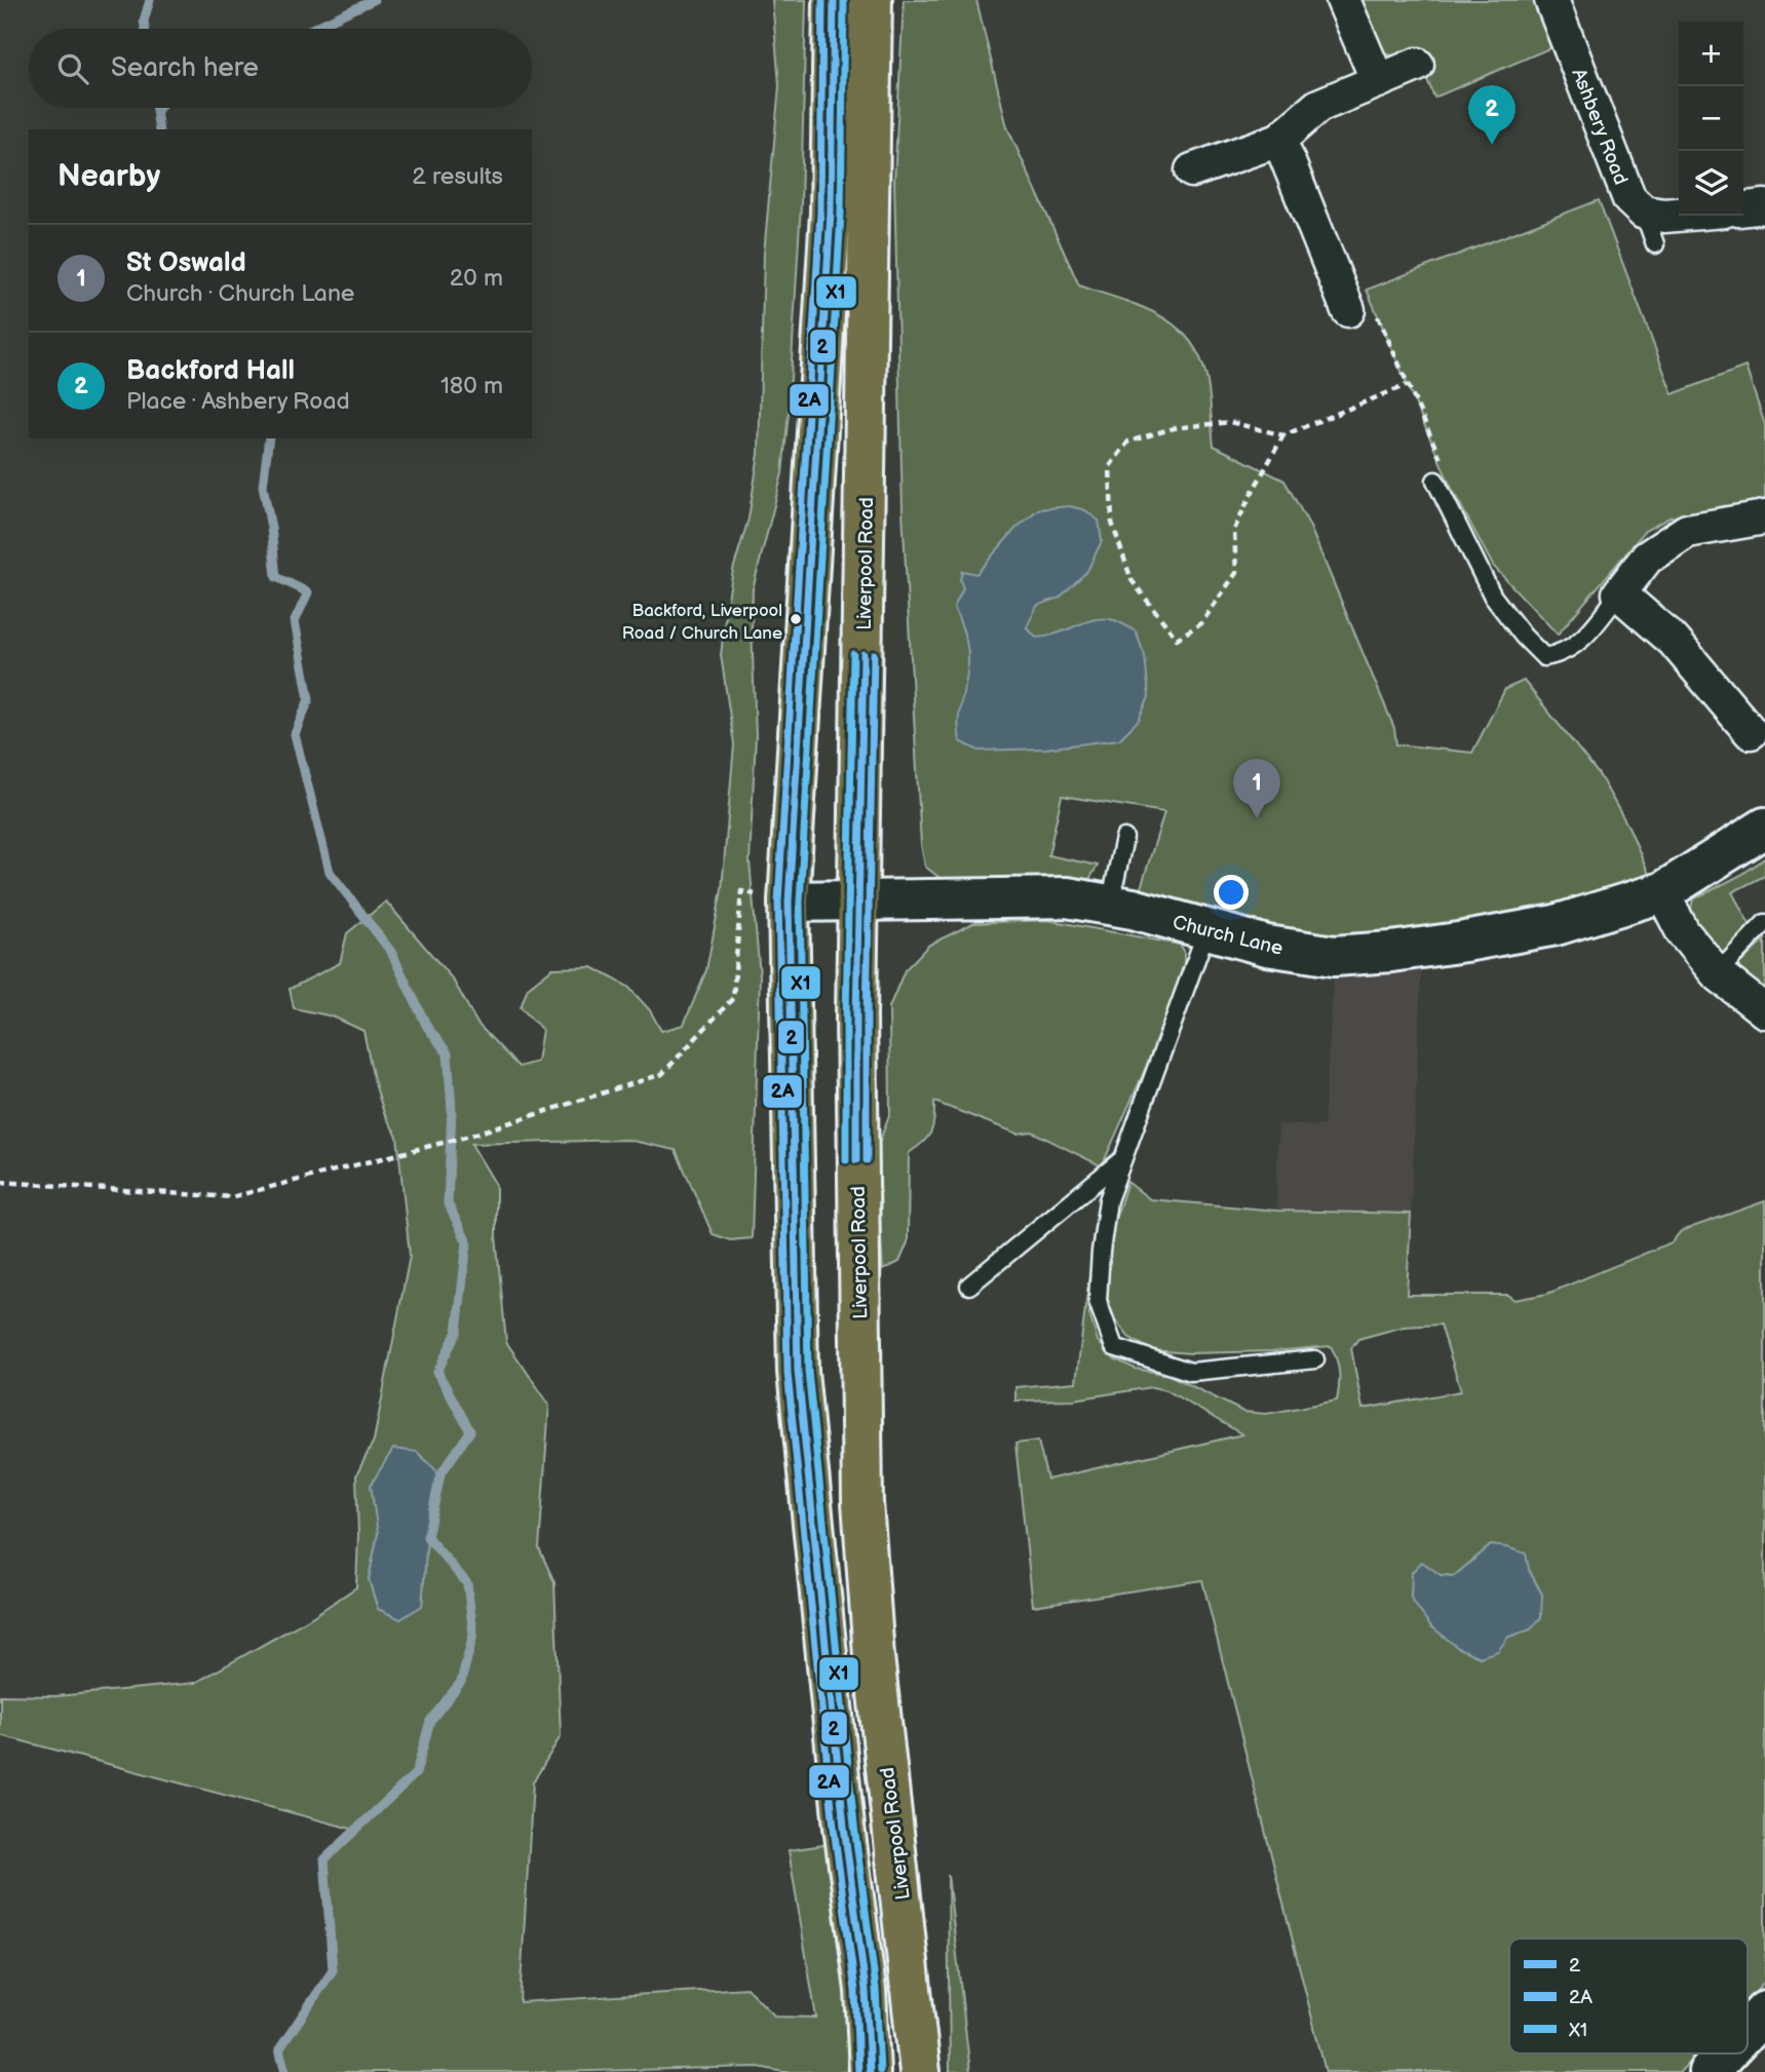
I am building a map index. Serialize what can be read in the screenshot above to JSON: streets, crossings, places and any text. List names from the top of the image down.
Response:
{
  "streets": {
    "highway": ["Liverpool Road"],
    "street": ["Ashbery Road", "Church Lane"]
  },
  "crossings": [
    ["Liverpool Road", "Church Lane"]
  ],
  "places": ["Backford, Liverpool Road / Church Lane"],
  "lines": ["transit line 2", "transit line 2A", "transit line X1"],
  "legend": ["2", "2A", "X1"],
  "page": {
    "map_buttons": ["+", "−"],
    "search": "Search here",
    "pins": ["2", "1"],
    "heading": ["Nearby", "2 results"],
    "list": [
      {
        "mark": "1",
        "name": "St Oswald",
        "note": "Church · Church Lane",
        "value": "20 m"
      },
      {
        "mark": "2",
        "name": "Backford Hall",
        "note": "Place · Ashbery Road",
        "value": "180 m"
      }
    ]
  }
}
